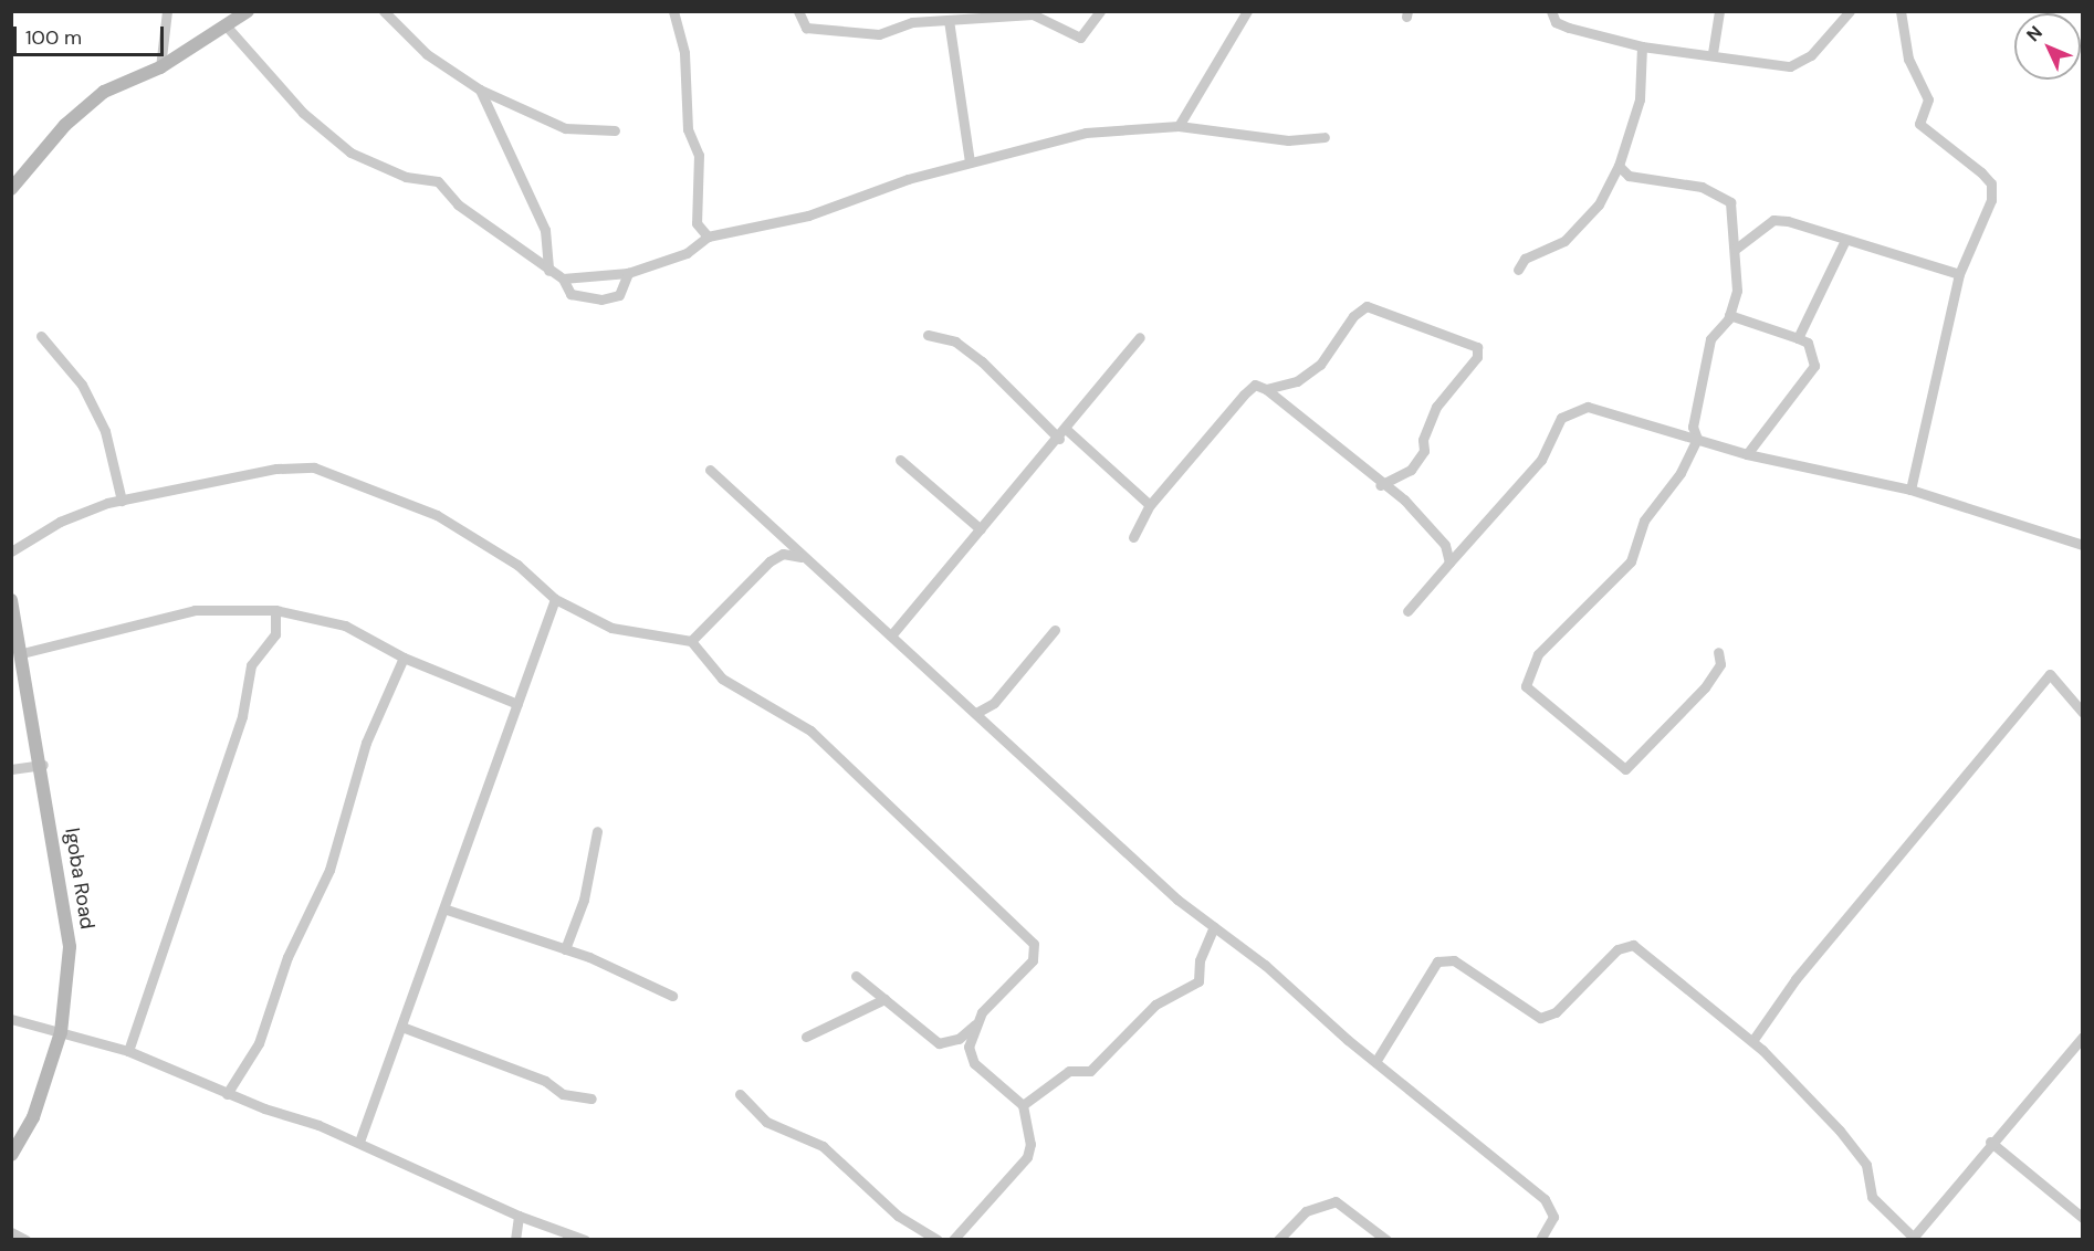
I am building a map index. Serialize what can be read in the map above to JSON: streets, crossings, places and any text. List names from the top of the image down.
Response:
{
  "streets": {
    "street": ["Igoba Road"]
  },
  "scale_bar": "100 m",
  "north": "top left"
}
